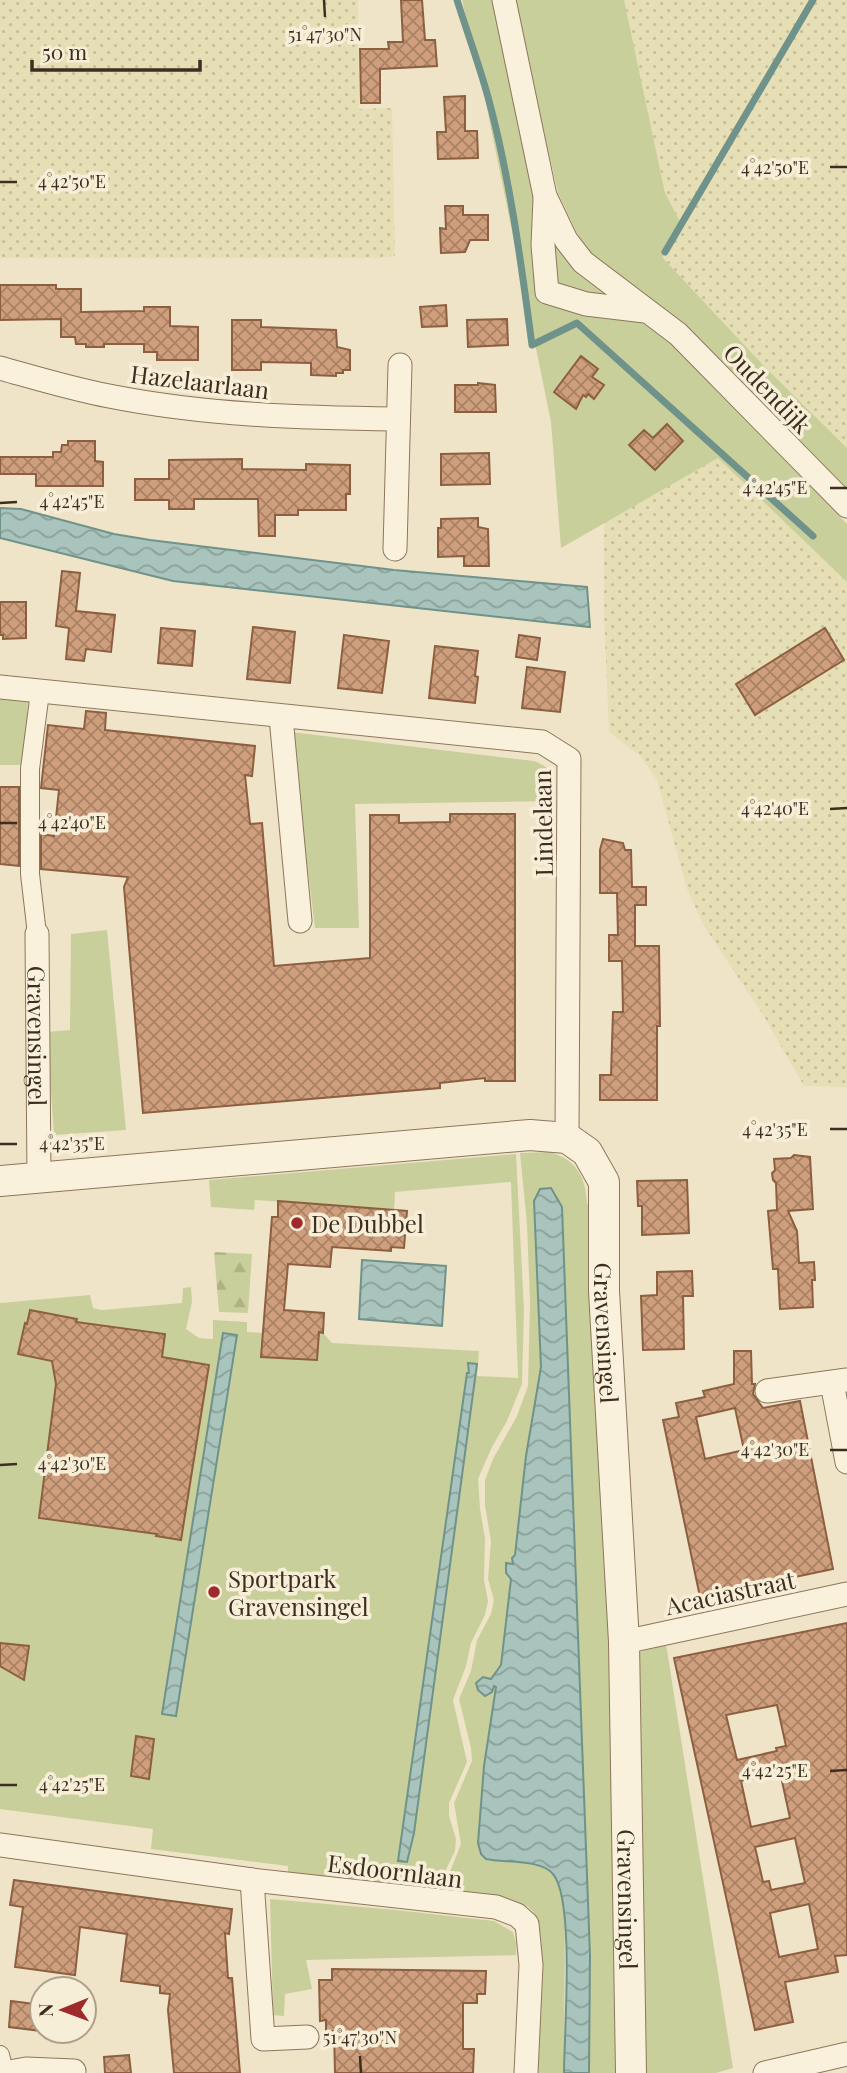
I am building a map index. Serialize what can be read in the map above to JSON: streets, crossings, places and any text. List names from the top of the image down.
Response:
{
  "streets": {
    "street": [
      "Hazelaarlaan",
      "Oudendijk",
      "Lindelaan",
      "Gravensingel",
      "Acaciastraat",
      "Esdoornlaan"
    ]
  },
  "crossings": [
    ["Lindelaan", "Gravensingel"],
    ["Gravensingel", "Acaciastraat"]
  ],
  "places": ["De Dubbel", "Sportpark Gravensingel"],
  "scale_bar": "50 m",
  "north": "left",
  "coordinates": [
    "51°47'30\"N",
    "4°42'50\"E",
    "4°42'45\"E",
    "4°42'40\"E",
    "4°42'35\"E",
    "4°42'30\"E",
    "4°42'25\"E"
  ]
}
